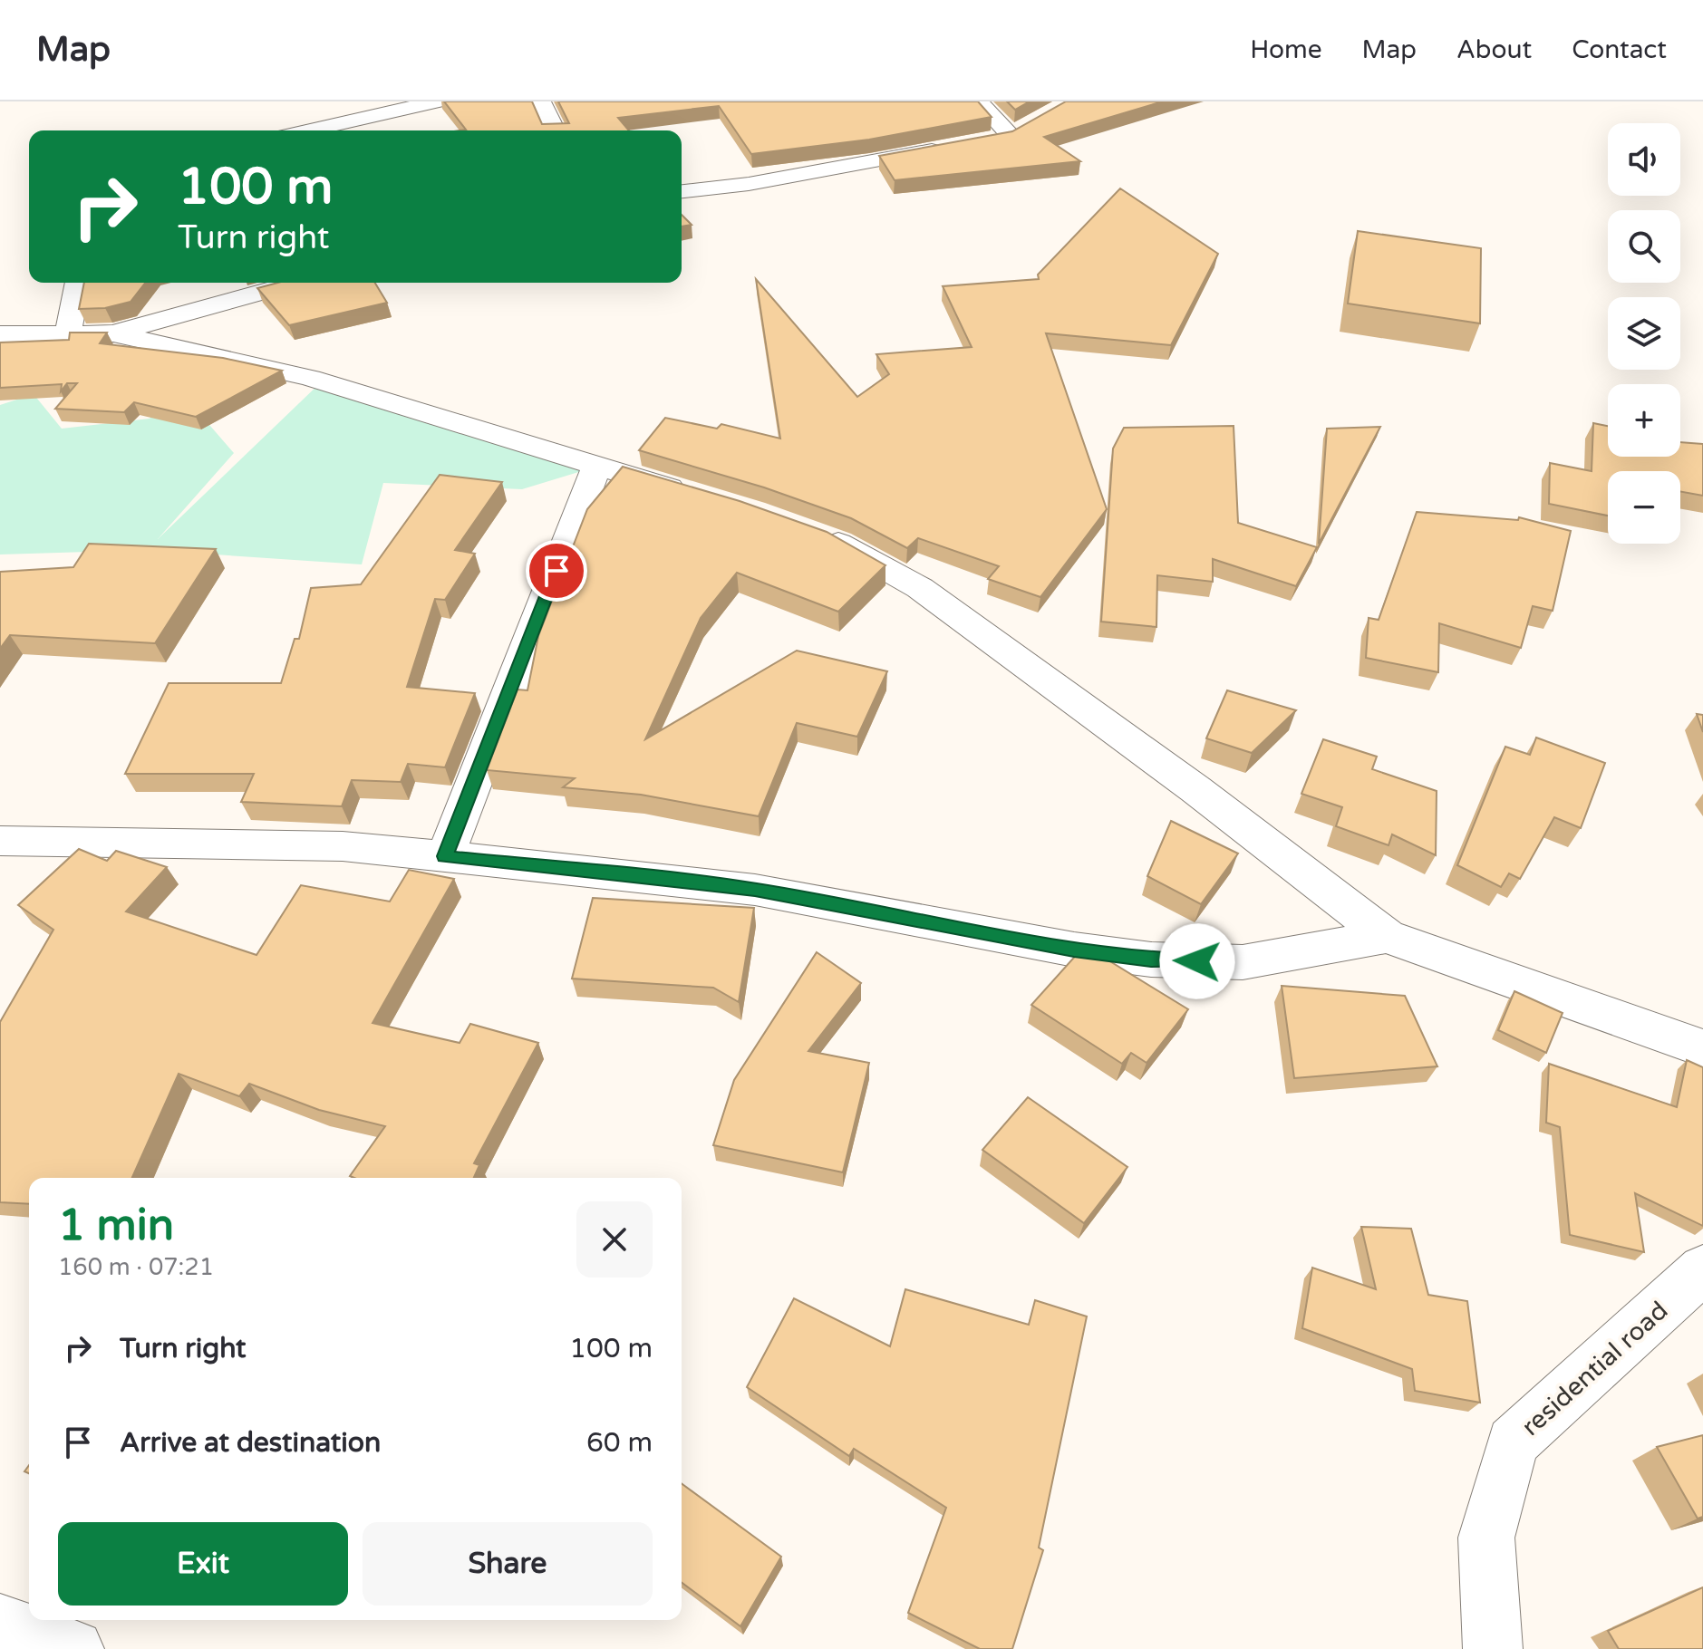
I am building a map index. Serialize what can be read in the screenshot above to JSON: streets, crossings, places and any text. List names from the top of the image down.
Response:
{
  "streets": {
    "street": ["residential road"]
  },
  "page": {
    "header": "Map",
    "nav": [
      "Home",
      "Map",
      "About",
      "Contact"
    ],
    "map_buttons": ["+", "−"],
    "turn": ["100 m", "Turn right"],
    "heading": ["1 min", "160 m · 07:21"],
    "list": [
      {
        "name": "Turn right",
        "value": "100 m"
      },
      {
        "name": "Arrive at destination",
        "value": "60 m"
      }
    ],
    "buttons": ["Exit", "Share"]
  }
}
